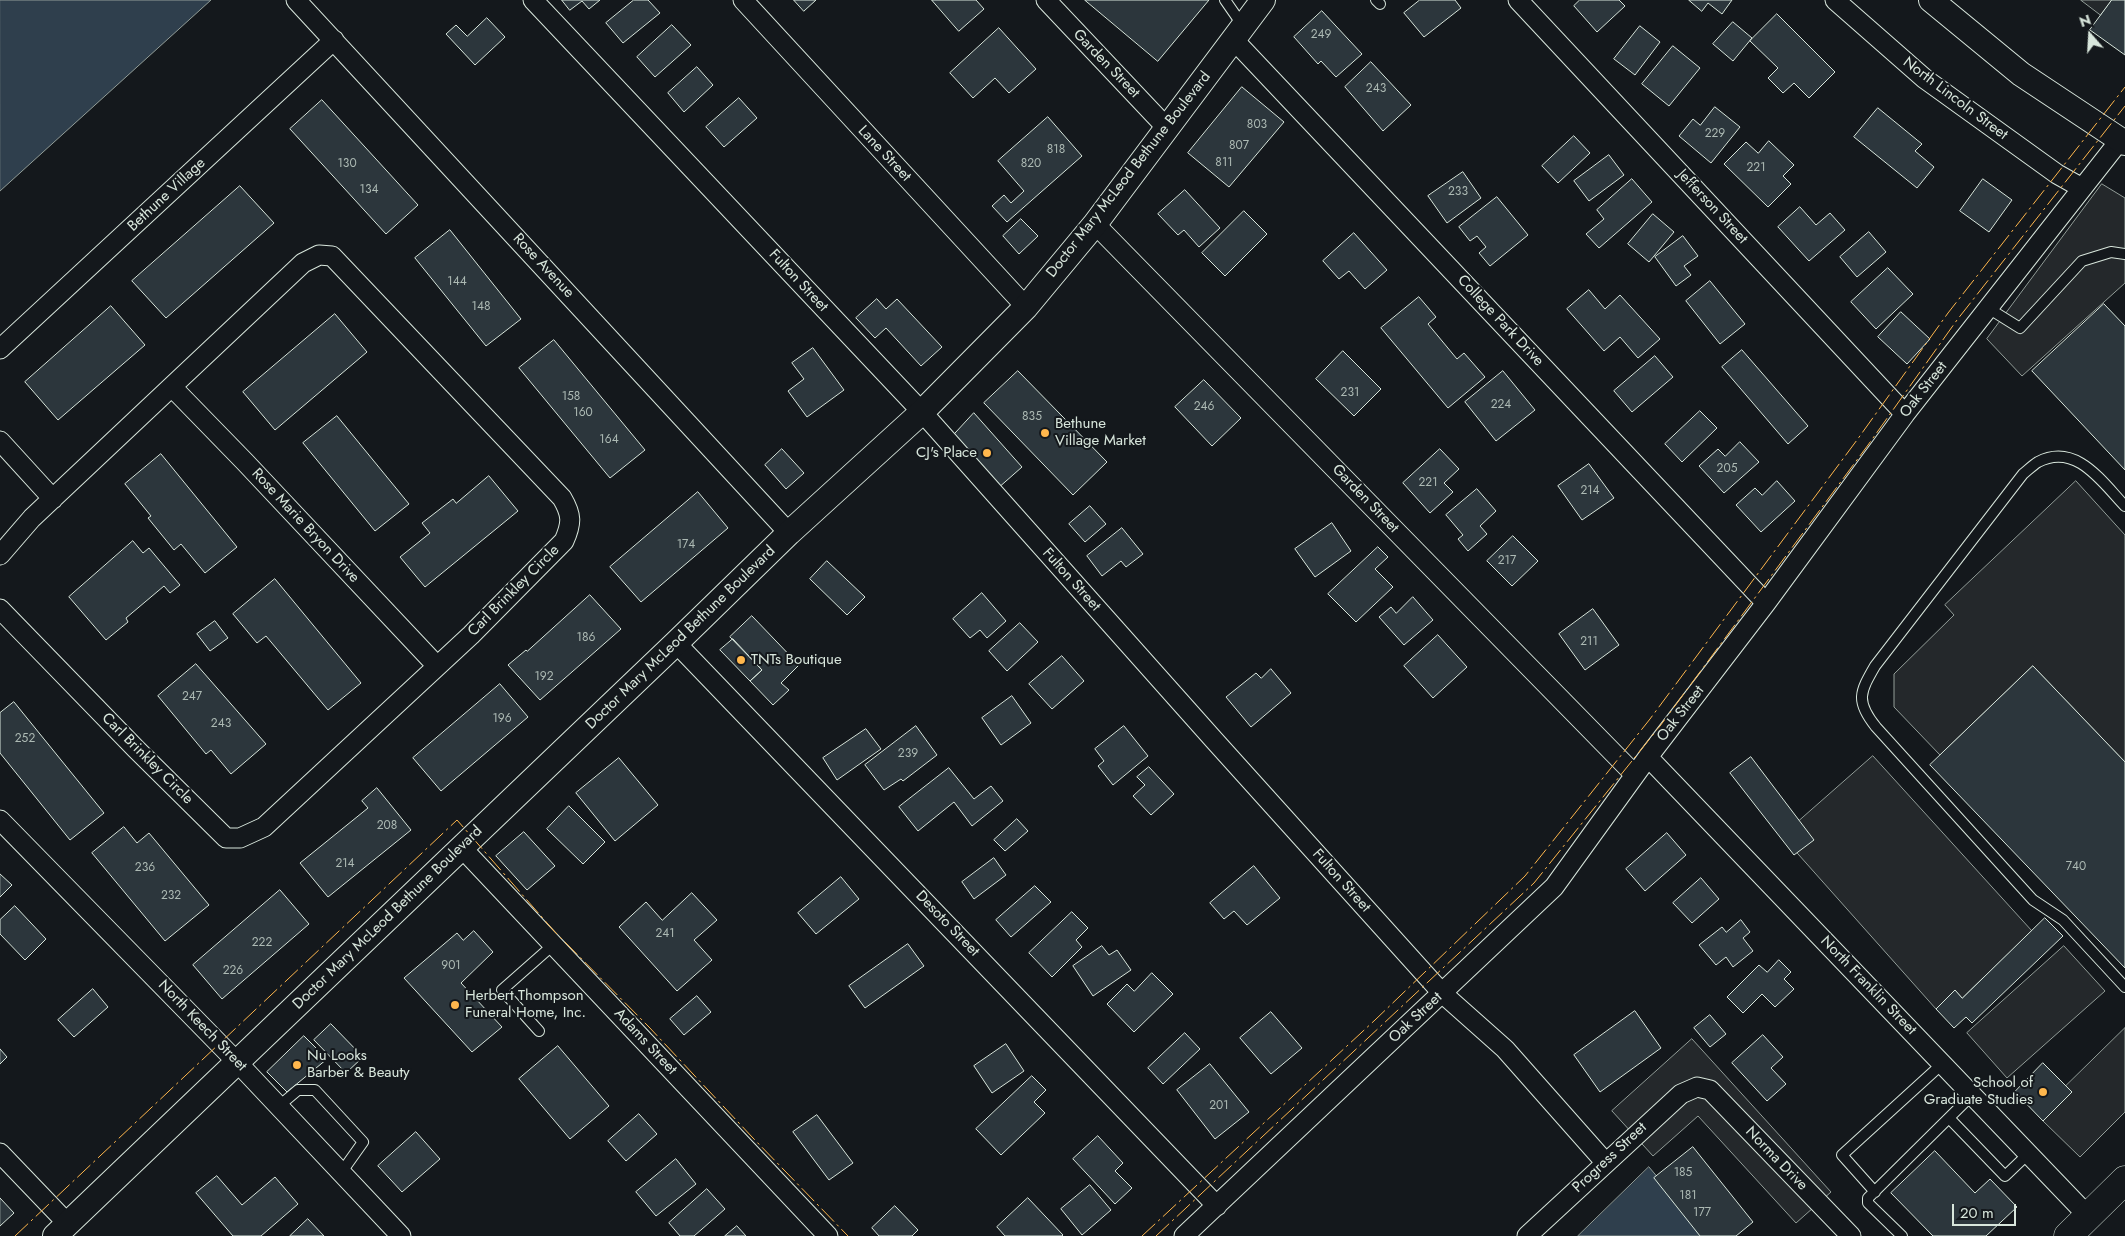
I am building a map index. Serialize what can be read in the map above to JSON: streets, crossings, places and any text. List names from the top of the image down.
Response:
{
  "streets": {
    "street": [
      "Garden Street",
      "North Lincoln Street",
      "Lane Street",
      "Doctor Mary McLeod Bethune Boulevard",
      "Bethune Village",
      "Jefferson Street",
      "Rose Avenue",
      "Fulton Street",
      "College Park Drive",
      "Oak Street",
      "Rose Marie Bryon Drive",
      "Carl Brinkley Circle",
      "Desoto Street",
      "North Franklin Street",
      "North Keech Street",
      "Adams Street",
      "Progress Street",
      "Norma Drive"
    ]
  },
  "crossings": [
    ["Garden Street", "Doctor Mary McLeod Bethune Boulevard"],
    ["Garden Street", "Oak Street"],
    ["North Lincoln Street", "Oak Street"],
    ["Lane Street", "Doctor Mary McLeod Bethune Boulevard"],
    ["Doctor Mary McLeod Bethune Boulevard", "Rose Avenue"],
    ["Doctor Mary McLeod Bethune Boulevard", "Fulton Street"],
    ["Doctor Mary McLeod Bethune Boulevard", "College Park Drive"],
    ["Doctor Mary McLeod Bethune Boulevard", "Desoto Street"],
    ["Doctor Mary McLeod Bethune Boulevard", "North Keech Street"],
    ["Doctor Mary McLeod Bethune Boulevard", "Adams Street"],
    ["Bethune Village", "Rose Avenue"],
    ["Jefferson Street", "Oak Street"],
    ["Fulton Street", "Oak Street"],
    ["Fulton Street", "Progress Street"],
    ["College Park Drive", "Oak Street"],
    ["Oak Street", "Desoto Street"],
    ["Oak Street", "North Franklin Street"],
    ["Rose Marie Bryon Drive", "Carl Brinkley Circle"],
    ["Progress Street", "Norma Drive"]
  ],
  "places": [
    "Bethune Village Market",
    "CJ's Place",
    "TNTs Boutique",
    "Herbert Thompson Funeral Home, Inc.",
    "Nu Looks Barber & Beauty",
    "School of Graduate Studies"
  ],
  "house_numbers": [
    "249",
    "243",
    "803",
    "229",
    "807",
    "818",
    "811",
    "130",
    "820",
    "221",
    "134",
    "233",
    "144",
    "148",
    "231",
    "158",
    "224",
    "246",
    "160",
    "835",
    "164",
    "205",
    "221",
    "214",
    "174",
    "217",
    "186",
    "211",
    "192",
    "247",
    "196",
    "243",
    "252",
    "239",
    "208",
    "214",
    "740",
    "236",
    "232",
    "241",
    "222",
    "901",
    "226",
    "201",
    "185",
    "181",
    "177"
  ],
  "scale_bar": "20 m",
  "north": "top"
}
